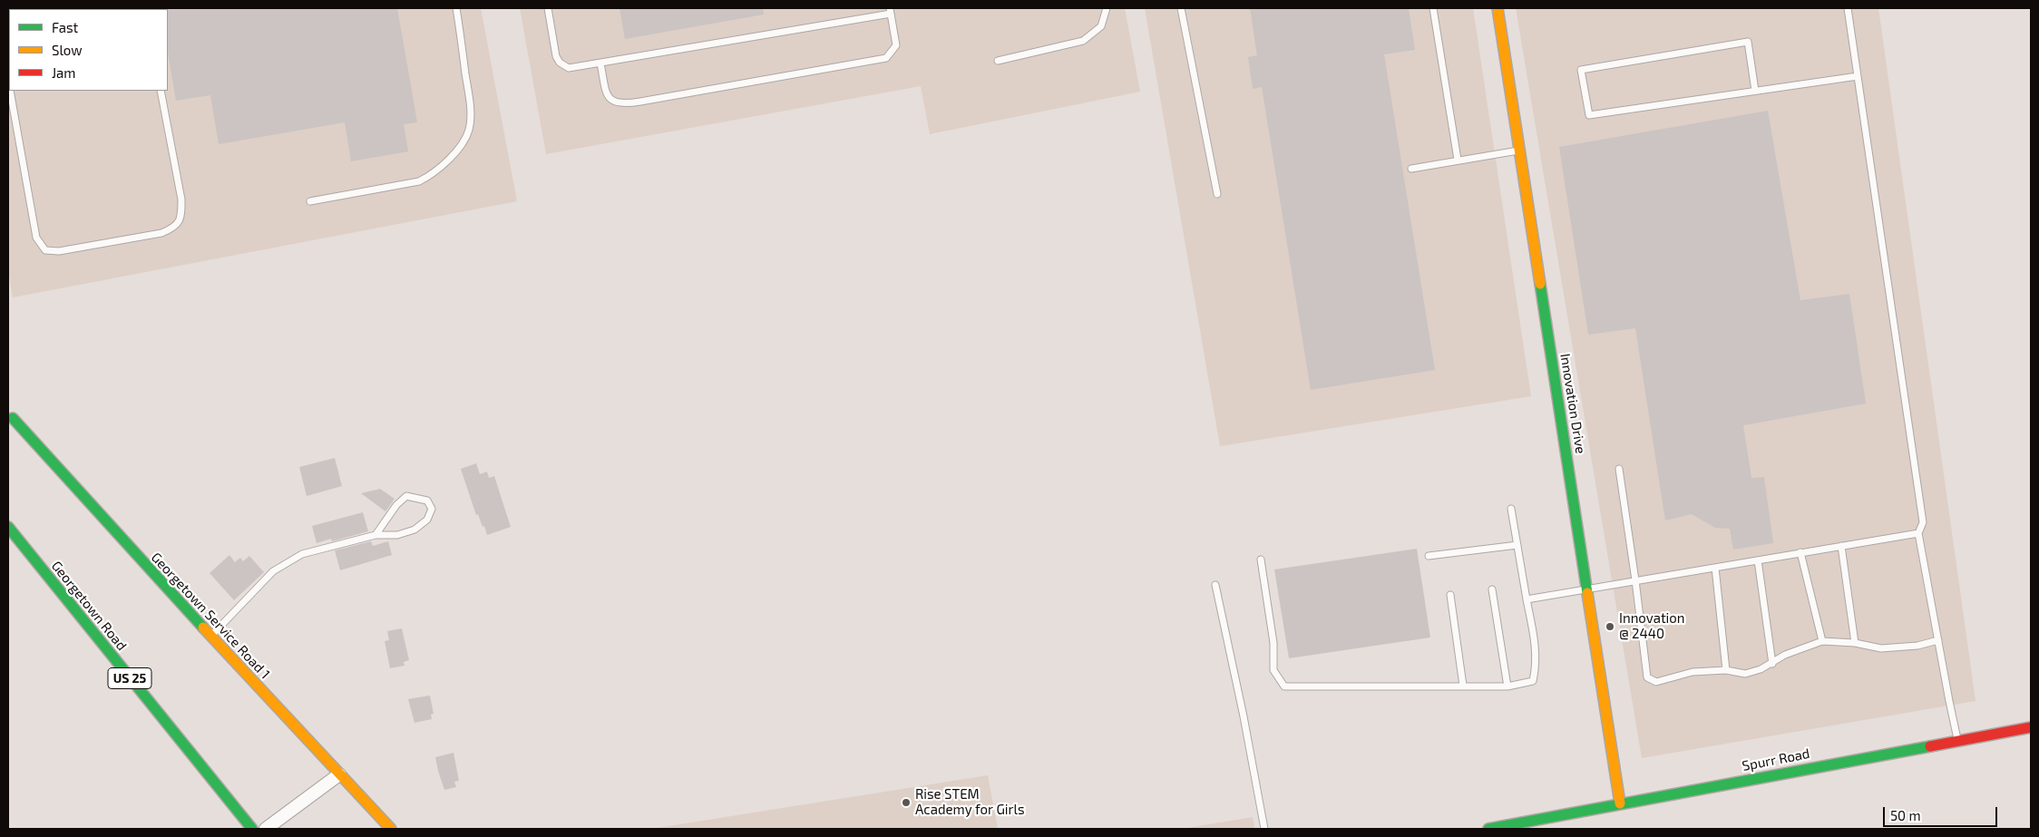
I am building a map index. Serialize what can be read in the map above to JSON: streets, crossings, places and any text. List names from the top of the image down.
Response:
{
  "streets": {
    "street": [
      "Innovation Drive",
      "Georgetown Road",
      "Georgetown Service Road 1",
      "US 25",
      "Spurr Road"
    ]
  },
  "crossings": [
    ["Innovation Drive", "Spurr Road"]
  ],
  "places": ["Innovation @ 2440", "Rise STEM Academy for Girls"],
  "legend": ["Fast", "Slow", "Jam"],
  "scale_bar": "50 m"
}
